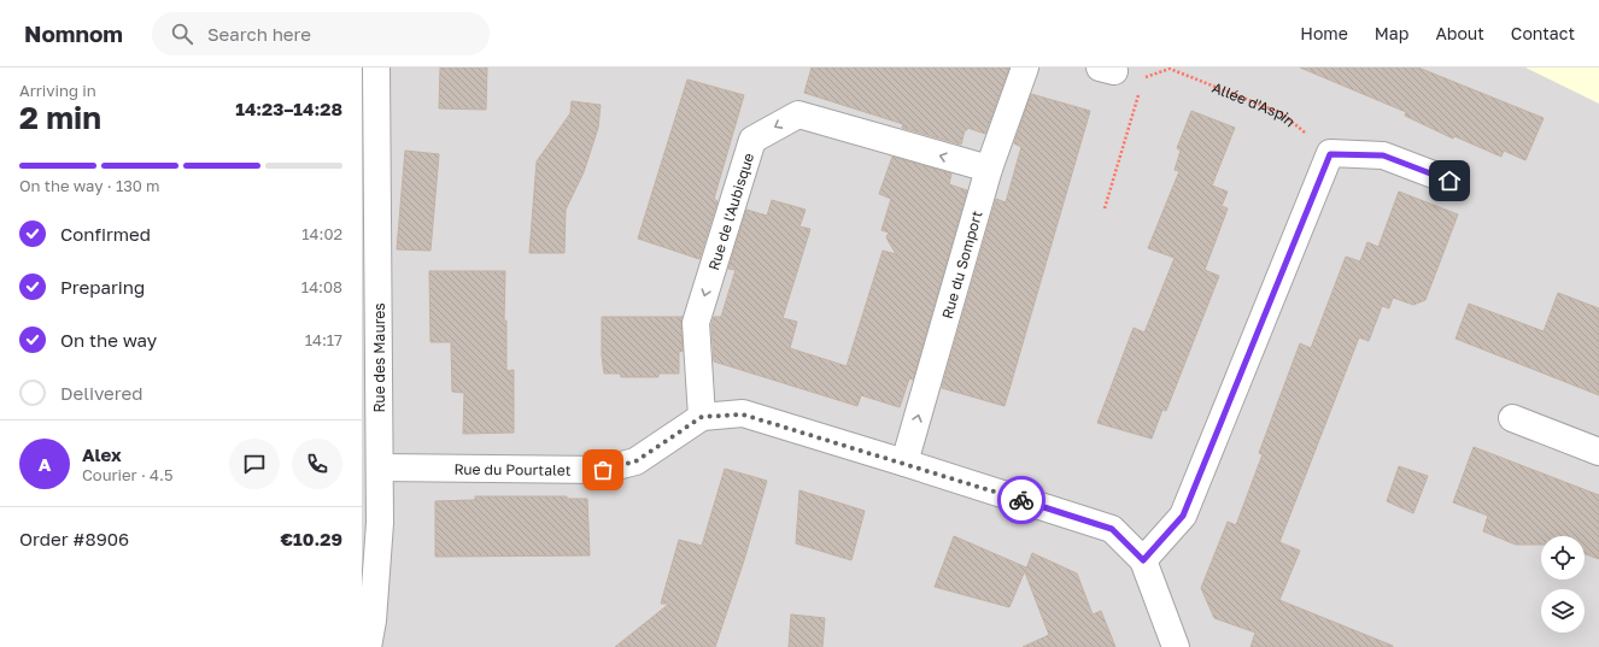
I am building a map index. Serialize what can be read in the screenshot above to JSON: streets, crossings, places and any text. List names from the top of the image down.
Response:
{
  "streets": {
    "street": [
      "Rue de l'Aubisque",
      "Rue du Somport",
      "Rue des Maures",
      "Rue du Pourtalet"
    ],
    "path": ["Allée d'Aspin"]
  },
  "crossings": [
    ["Rue de l'Aubisque", "Rue du Somport"],
    ["Rue de l'Aubisque", "Rue du Pourtalet"],
    ["Rue des Maures", "Rue du Pourtalet"]
  ],
  "one_way": ["Rue du Somport"],
  "page": {
    "header": "Nomnom",
    "search": "Search here",
    "nav": [
      "Home",
      "Map",
      "About",
      "Contact"
    ],
    "heading": ["2 min", "Arriving in", "14:23–14:28"],
    "panel": [
      "Alex",
      "Courier · 4.5",
      "Order #8906",
      "€10.29"
    ],
    "bar": "On the way · 130 m",
    "list": [
      ["Confirmed", "14:02"],
      ["Preparing", "14:08"],
      ["On the way", "14:17"],
      "Delivered"
    ],
    "round": "A"
  }
}
